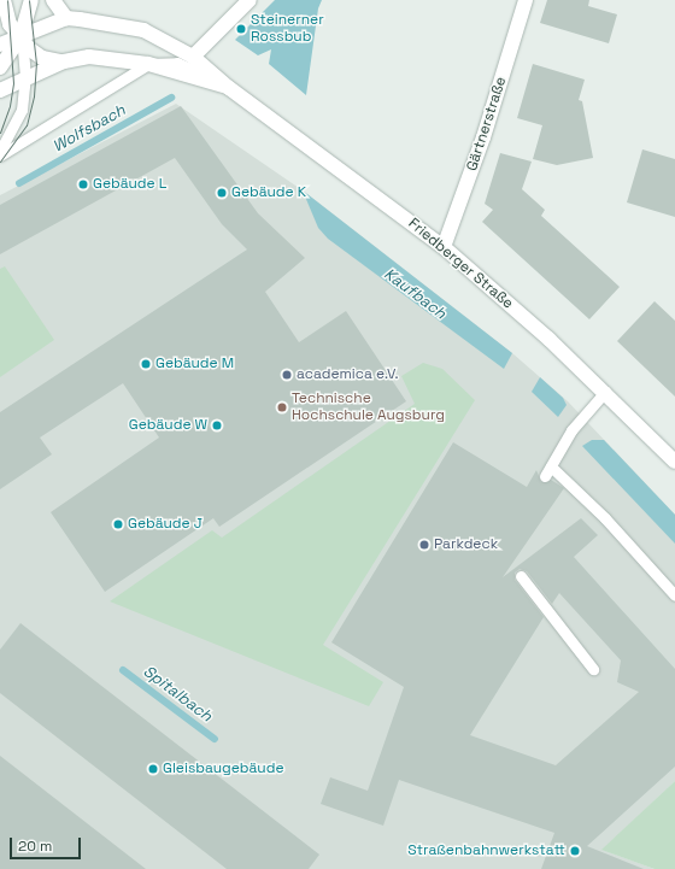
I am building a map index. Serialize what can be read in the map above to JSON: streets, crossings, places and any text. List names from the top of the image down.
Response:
{
  "streets": {
    "main road": ["Gärtnerstraße", "Friedberger Straße"]
  },
  "crossings": [
    ["Gärtnerstraße", "Friedberger Straße"]
  ],
  "water": ["Wolfsbach", "Kaufbach", "Spitalbach"],
  "places": [
    "Steinerner Rossbub",
    "Gebäude L",
    "Gebäude K",
    "Gebäude M",
    "academica e.V.",
    "Technische Hochschule Augsburg",
    "Gebäude W",
    "Gebäude J",
    "Parkdeck",
    "Gleisbaugebäude",
    "Straßenbahnwerkstatt"
  ],
  "scale_bar": "20 m"
}
